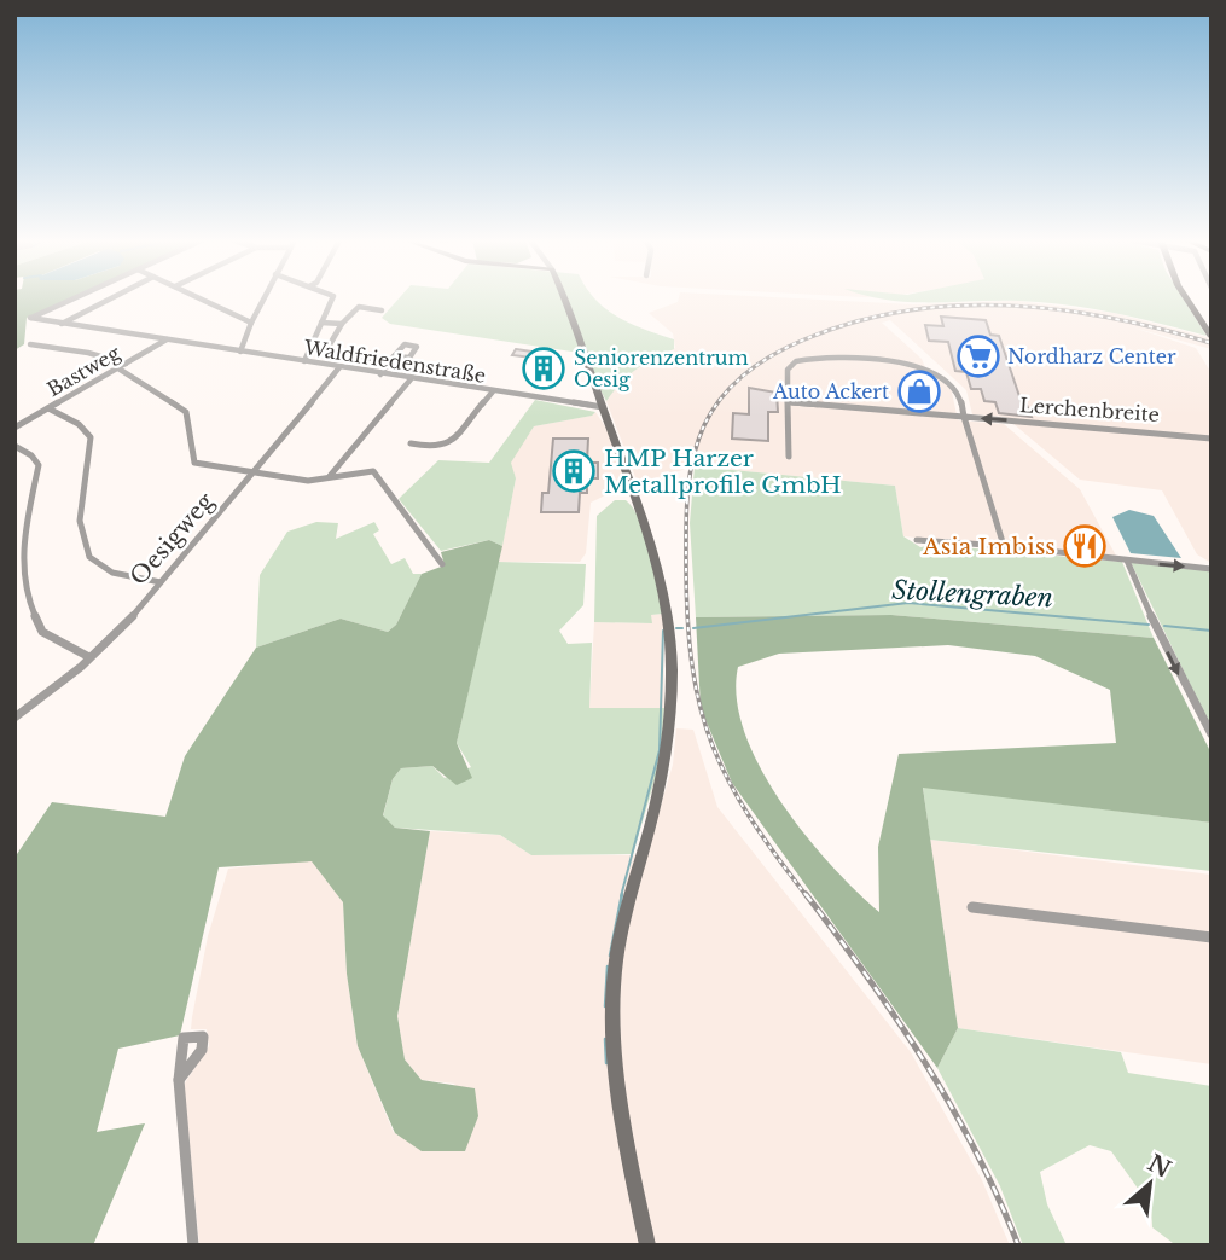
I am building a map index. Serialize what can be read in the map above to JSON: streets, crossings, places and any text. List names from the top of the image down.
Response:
{
  "streets": {
    "street": [
      "Waldfriedenstraße",
      "Bastweg",
      "Lerchenbreite",
      "Oesigweg"
    ]
  },
  "crossings": [
    ["Waldfriedenstraße", "Bastweg"],
    ["Waldfriedenstraße", "Oesigweg"]
  ],
  "one_way": ["Lerchenbreite"],
  "water": ["Stollengraben"],
  "places": {
    "supermarket": ["Nordharz Center"],
    "building": ["Seniorenzentrum Oesig", "HMP Harzer Metallprofile GmbH"],
    "shop": ["Auto Ackert"],
    "restaurant": ["Asia Imbiss"]
  },
  "north": "top right"
}
